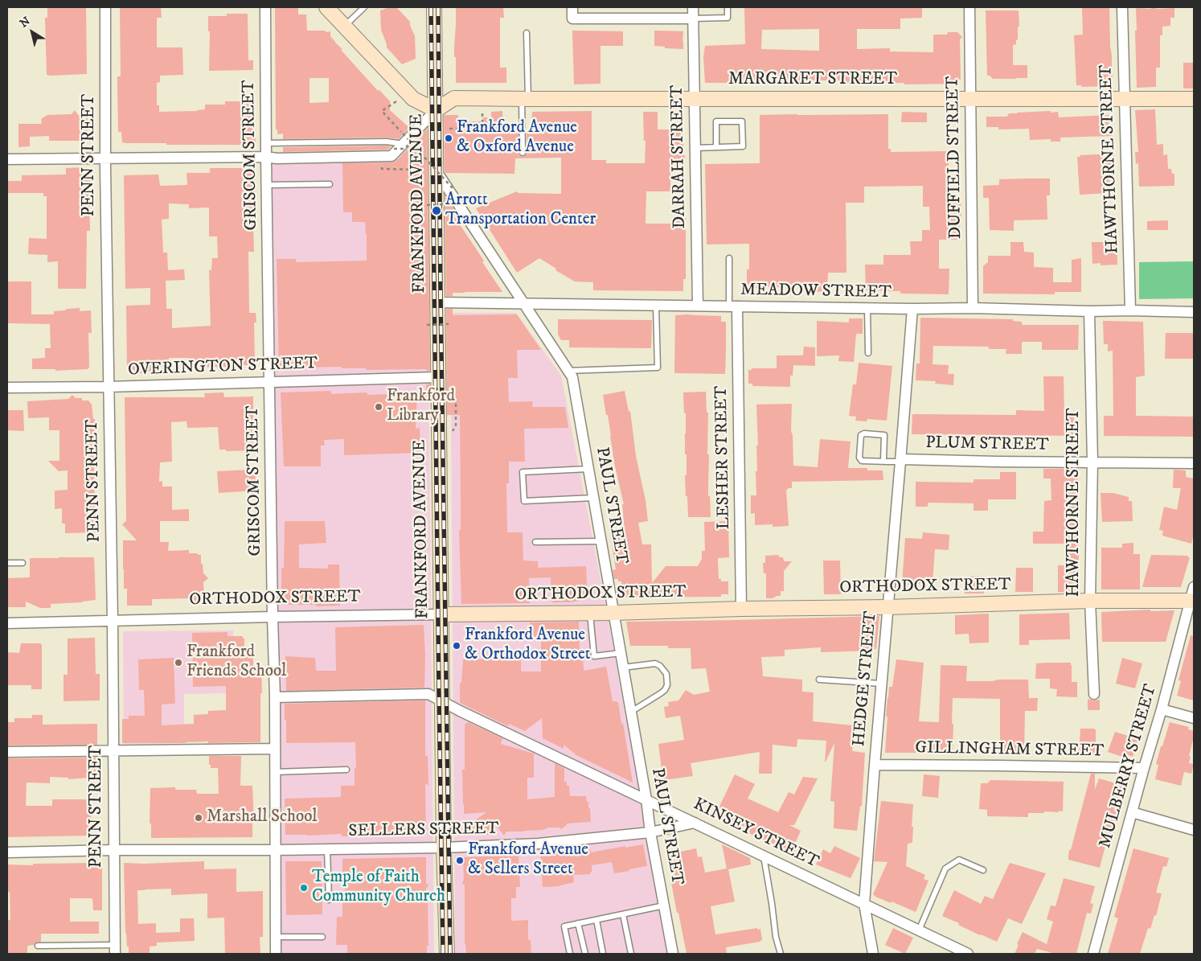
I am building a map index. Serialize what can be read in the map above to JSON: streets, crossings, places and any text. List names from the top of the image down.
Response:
{
  "streets": {
    "street": [
      "MARGARET STREET",
      "PENN STREET",
      "GRISCOM STREET",
      "DARRAH STREET",
      "DUFFIELD STREET",
      "HAWTHORNE STREET",
      "FRANKFORD AVENUE",
      "MEADOW STREET",
      "OVERINGTON STREET",
      "PLUM STREET",
      "LESHER STREET",
      "PAUL STREET",
      "ORTHODOX STREET",
      "HEDGE STREET",
      "GILLINGHAM STREET",
      "MULBERRY STREET",
      "SELLERS STREET",
      "KINSEY STREET"
    ]
  },
  "crossings": [
    ["MARGARET STREET", "DARRAH STREET"],
    ["MARGARET STREET", "DUFFIELD STREET"],
    ["MARGARET STREET", "HAWTHORNE STREET"],
    ["MARGARET STREET", "FRANKFORD AVENUE"],
    ["PENN STREET", "OVERINGTON STREET"],
    ["PENN STREET", "ORTHODOX STREET"],
    ["PENN STREET", "SELLERS STREET"],
    ["GRISCOM STREET", "OVERINGTON STREET"],
    ["GRISCOM STREET", "ORTHODOX STREET"],
    ["GRISCOM STREET", "SELLERS STREET"],
    ["DARRAH STREET", "MEADOW STREET"],
    ["DUFFIELD STREET", "MEADOW STREET"],
    ["HAWTHORNE STREET", "MEADOW STREET"],
    ["HAWTHORNE STREET", "PLUM STREET"],
    ["HAWTHORNE STREET", "ORTHODOX STREET"],
    ["FRANKFORD AVENUE", "MEADOW STREET"],
    ["FRANKFORD AVENUE", "OVERINGTON STREET"],
    ["FRANKFORD AVENUE", "PAUL STREET"],
    ["FRANKFORD AVENUE", "ORTHODOX STREET"],
    ["FRANKFORD AVENUE", "SELLERS STREET"],
    ["FRANKFORD AVENUE", "KINSEY STREET"],
    ["MEADOW STREET", "LESHER STREET"],
    ["MEADOW STREET", "PAUL STREET"],
    ["MEADOW STREET", "HEDGE STREET"],
    ["PLUM STREET", "HEDGE STREET"],
    ["LESHER STREET", "ORTHODOX STREET"],
    ["PAUL STREET", "ORTHODOX STREET"],
    ["PAUL STREET", "SELLERS STREET"],
    ["PAUL STREET", "KINSEY STREET"],
    ["ORTHODOX STREET", "HEDGE STREET"],
    ["ORTHODOX STREET", "MULBERRY STREET"],
    ["HEDGE STREET", "GILLINGHAM STREET"],
    ["HEDGE STREET", "KINSEY STREET"],
    ["GILLINGHAM STREET", "MULBERRY STREET"],
    ["SELLERS STREET", "KINSEY STREET"]
  ],
  "places": [
    "Frankford Avenue & Oxford Avenue",
    "Arrott Transportation Center",
    "Frankford Library",
    "Frankford Avenue & Orthodox Street",
    "Frankford Friends School",
    "Marshall School",
    "Frankford Avenue & Sellers Street",
    "Temple of Faith Community Church"
  ],
  "north": "top left"
}
